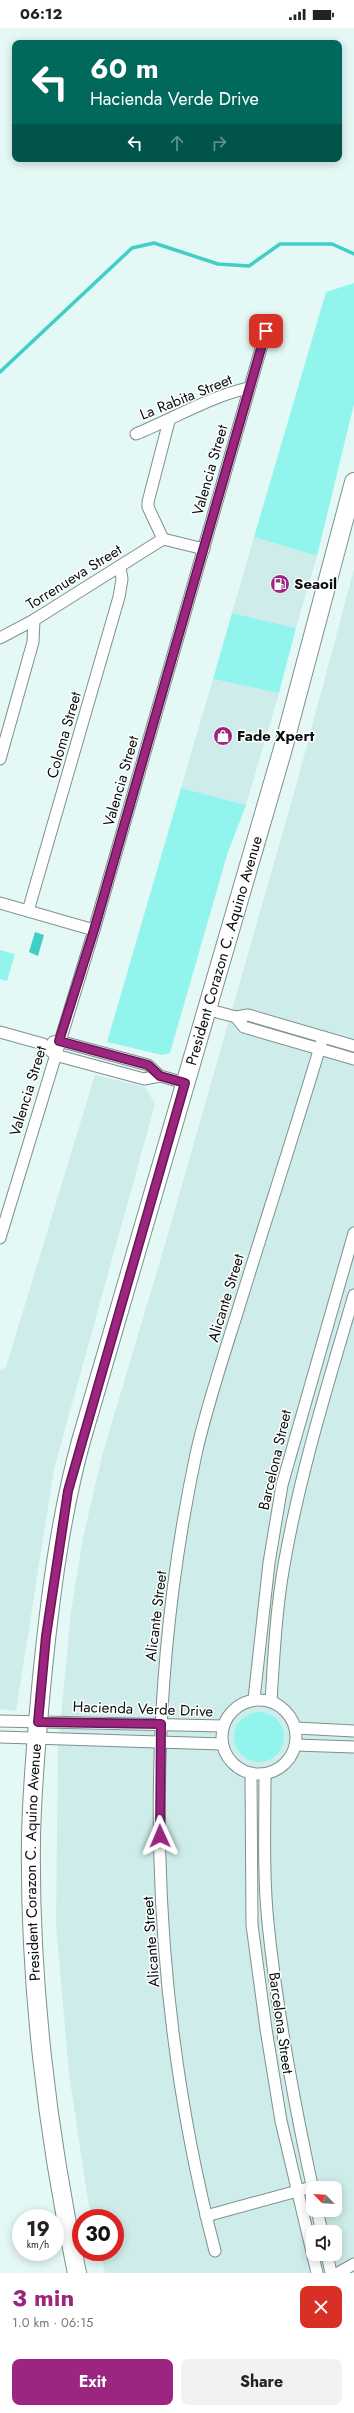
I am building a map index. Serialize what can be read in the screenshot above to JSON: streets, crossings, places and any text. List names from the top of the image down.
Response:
{
  "streets": {
    "main road": ["President Corazon C. Aquino Avenue"],
    "street": [
      "La Rabita Street",
      "Valencia Street",
      "Torrenueva Street",
      "Coloma Street",
      "Alicante Street",
      "Barcelona Street",
      "Hacienda Verde Drive"
    ]
  },
  "crossings": [
    ["La Rabita Street", "Valencia Street"],
    ["Torrenueva Street", "Coloma Street"],
    ["President Corazon C. Aquino Avenue", "Hacienda Verde Drive"],
    ["Alicante Street", "Hacienda Verde Drive"],
    ["Barcelona Street", "Hacienda Verde Drive"]
  ],
  "places": {
    "fuel station": ["Seaoil"],
    "shop": ["Fade Xpert"]
  },
  "north": "top left",
  "page": {
    "status": "06:12",
    "turn": ["60 m", "Hacienda Verde Drive"],
    "speed": "19 km/h",
    "limit": "30",
    "heading": ["3 min", "1.0 km · 06:15"],
    "buttons": ["Exit", "Share"]
  }
}
